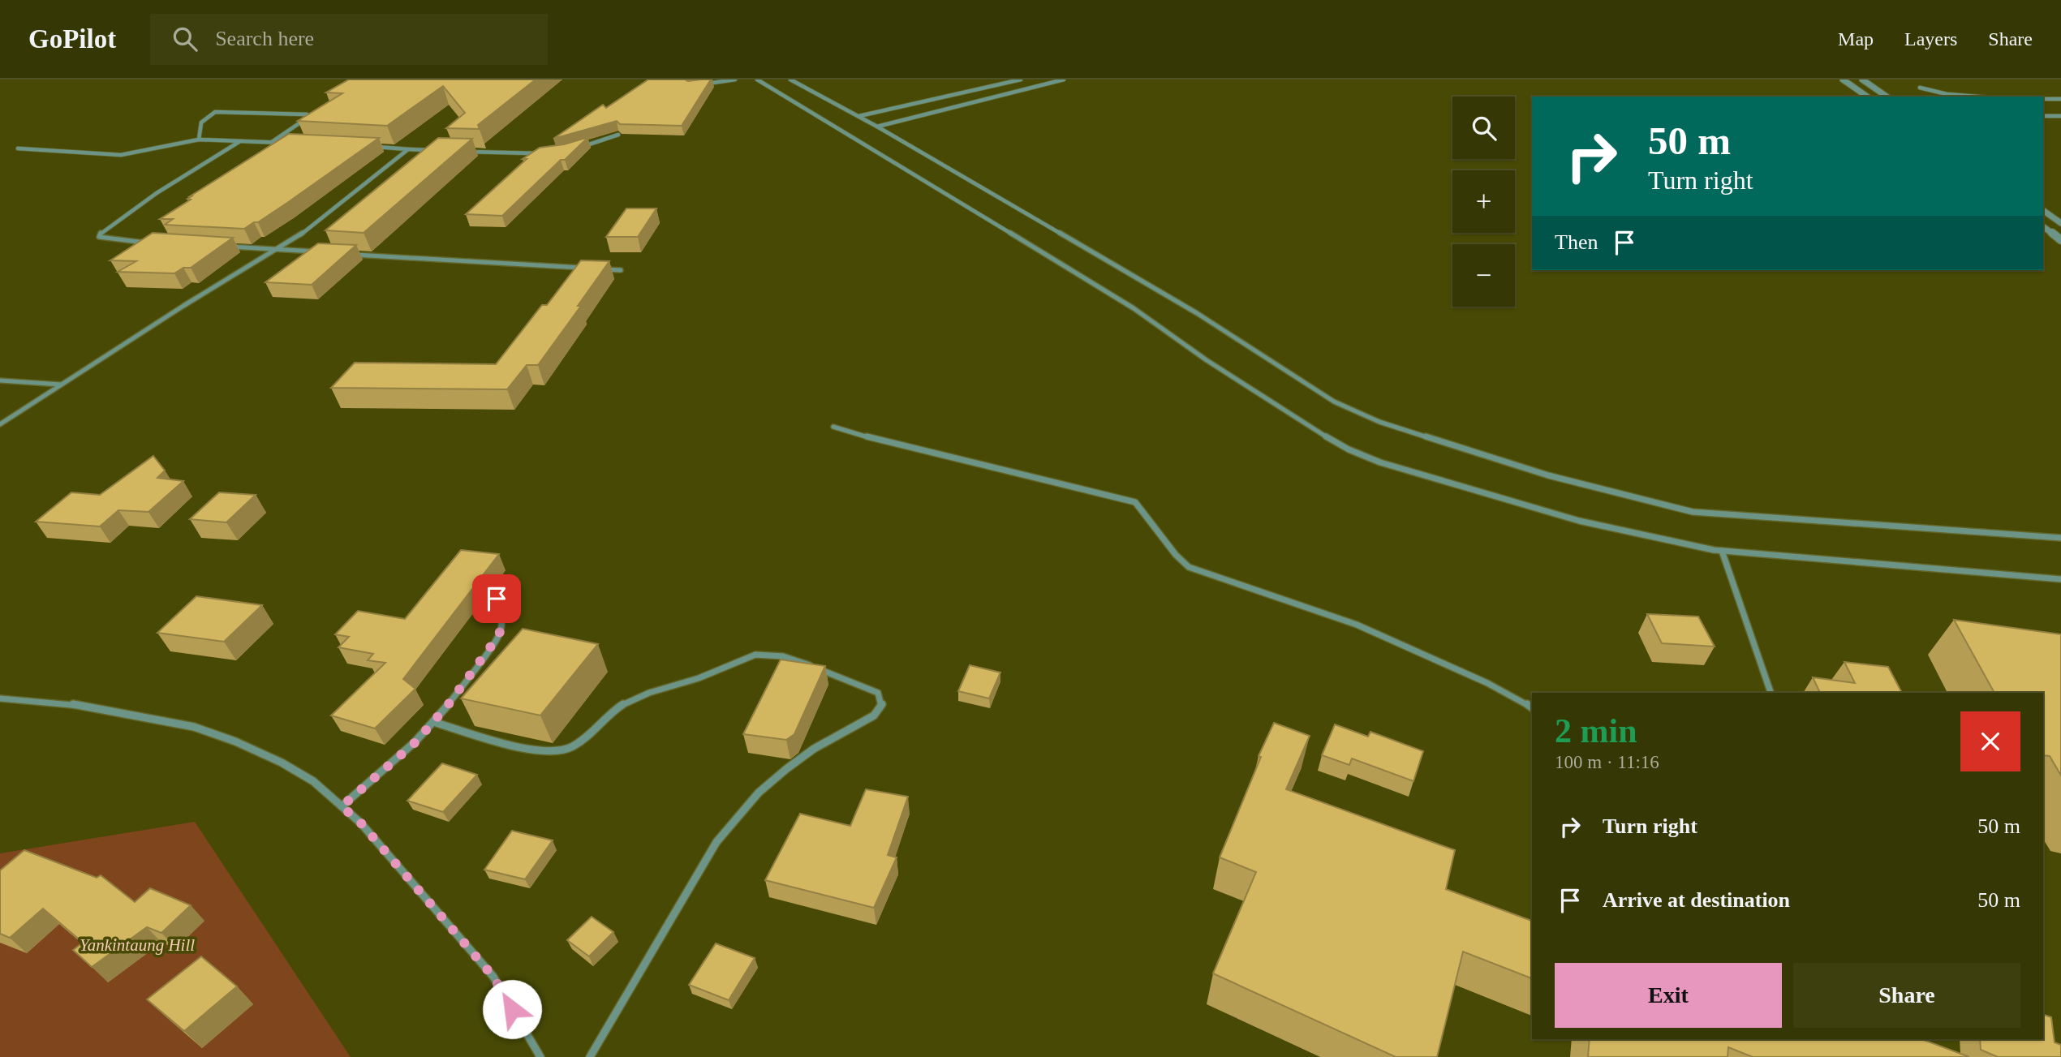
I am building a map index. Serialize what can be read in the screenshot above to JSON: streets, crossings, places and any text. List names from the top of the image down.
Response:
{
  "parks": ["Yankintaung Hill"],
  "page": {
    "header": "GoPilot",
    "search": "Search here",
    "nav": ["Map", "Layers", "Share"],
    "map_buttons": ["+", "−"],
    "turn": ["50 m", "Turn right"],
    "then": "Then",
    "heading": ["2 min", "100 m · 11:16"],
    "list": [
      {
        "name": "Turn right",
        "value": "50 m"
      },
      {
        "name": "Arrive at destination",
        "value": "50 m"
      }
    ],
    "buttons": ["Exit", "Share"]
  }
}
